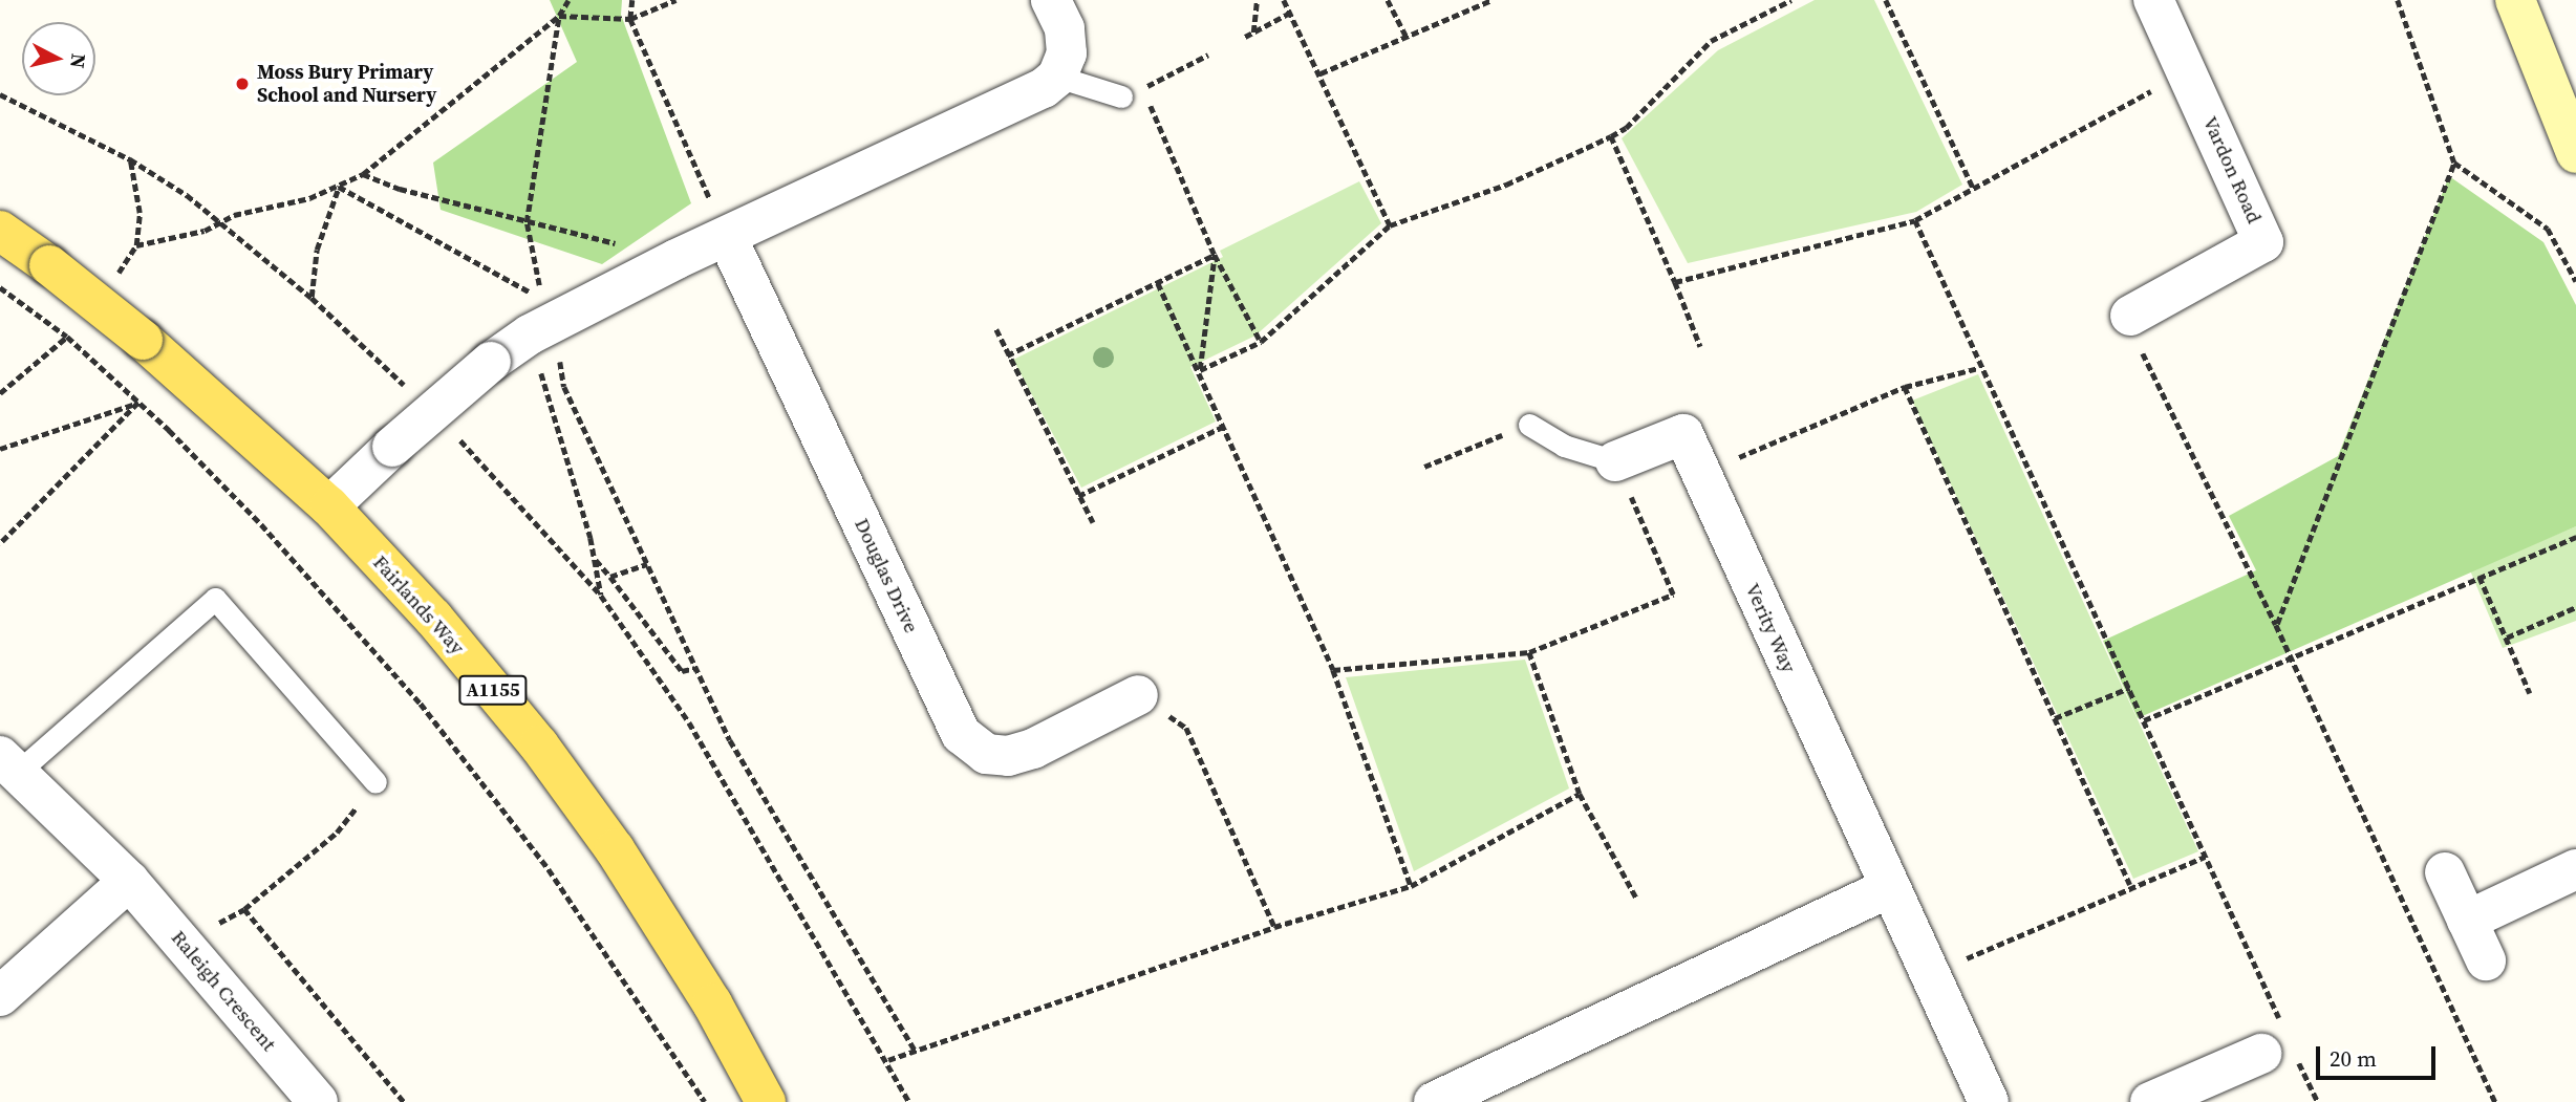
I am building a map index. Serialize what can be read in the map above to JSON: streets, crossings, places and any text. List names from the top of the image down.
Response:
{
  "streets": {
    "main road": ["Fairlands Way", "A1155"],
    "street": [
      "Vardon Road",
      "Douglas Drive",
      "Verity Way",
      "Raleigh Crescent"
    ]
  },
  "places": ["Moss Bury Primary School and Nursery"],
  "scale_bar": "20 m",
  "north": "right"
}
